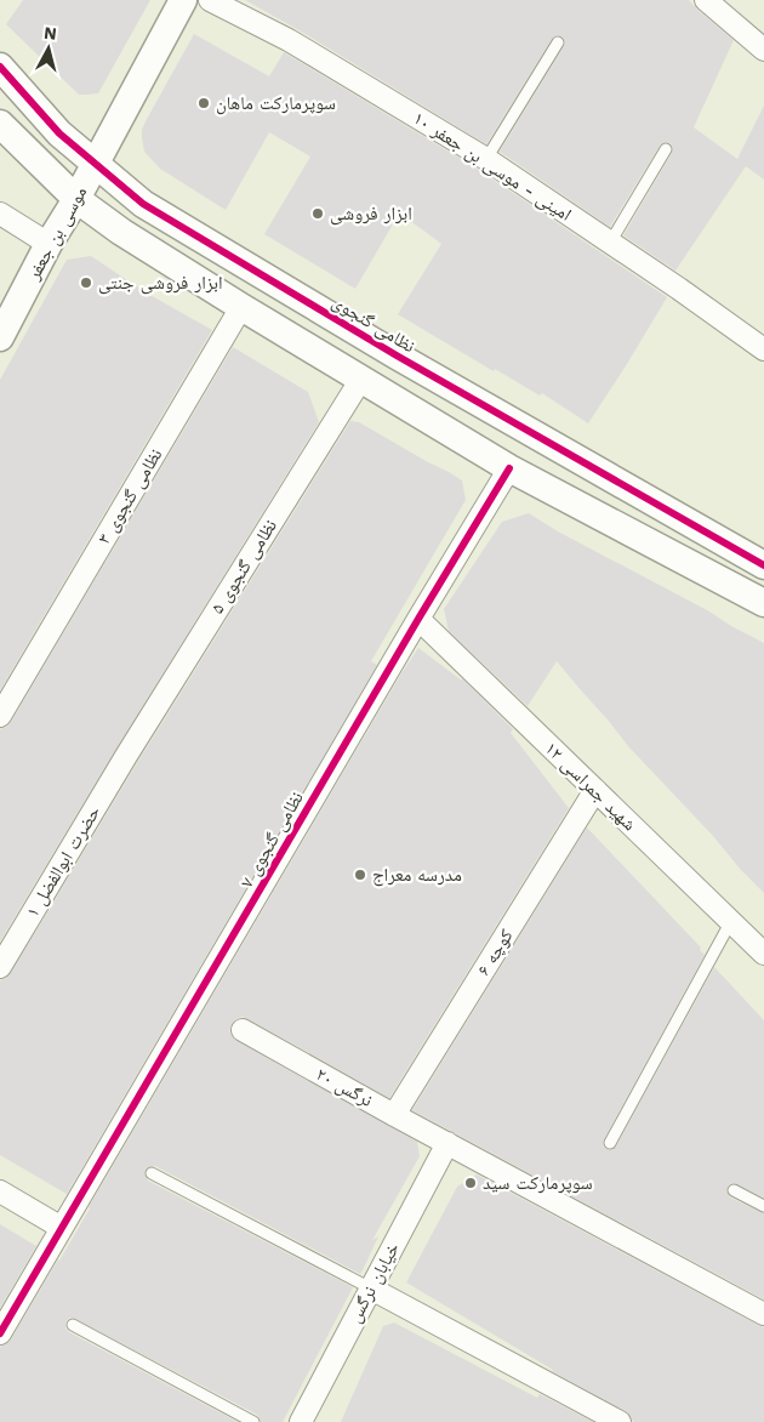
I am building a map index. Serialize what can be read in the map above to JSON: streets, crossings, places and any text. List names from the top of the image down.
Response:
{
  "streets": {
    "street": [
      "امینی - موسی بن جعفر ۱۰",
      "موسی بن جعفر",
      "نظامی گنجوی",
      "نظامی گنجوی ۳",
      "نظامی گنجوی ۵",
      "شهید جمراسی ۱۲",
      "نظامی گنجوی ۷",
      "حضرت ابوالفضل ۱",
      "کوچه ۶",
      "نرگس ۲۰",
      "خیابان نرگس"
    ]
  },
  "crossings": [
    ["موسی بن جعفر", "نظامی گنجوی"],
    ["نظامی گنجوی ۵", "حضرت ابوالفضل ۱"],
    ["شهید جمراسی ۱۲", "نظامی گنجوی ۷"],
    ["شهید جمراسی ۱۲", "کوچه ۶"],
    ["کوچه ۶", "نرگس ۲۰"],
    ["نرگس ۲۰", "خیابان نرگس"]
  ],
  "places": [
    "سوپرمارکت ماهان",
    "ابزار فروشی",
    "ابزار فروشی جنتی",
    "مدرسه معراج",
    "سوپرمارکت سید"
  ],
  "north": "top"
}
